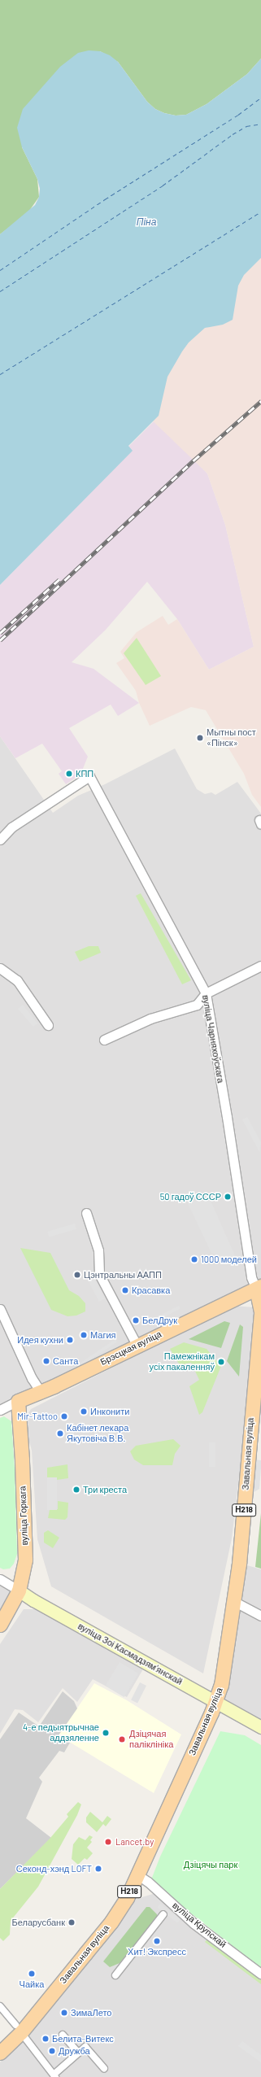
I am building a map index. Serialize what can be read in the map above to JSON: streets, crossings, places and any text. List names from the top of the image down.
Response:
{
  "streets": {
    "main road": [
      "Брэсцкая вуліца",
      "Завальная вуліца",
      "Н218",
      "вуліца Горкага",
      "вуліца Зоі Касмадзямʼянскай"
    ],
    "street": ["вуліца Чарняхоўскага", "вуліца Крупскай"]
  },
  "crossings": [
    ["вуліца Чарняхоўскага", "Брэсцкая вуліца"],
    ["Брэсцкая вуліца", "вуліца Горкага"],
    ["Завальная вуліца", "вуліца Зоі Касмадзямʼянскай"],
    ["Завальная вуліца", "вуліца Крупскай"],
    ["вуліца Горкага", "вуліца Зоі Касмадзямʼянскай"]
  ],
  "water": ["Піна"],
  "parks": ["Дзіцячы парк"],
  "places": [
    "Мытны пост «Пінск»",
    "КПП",
    "50 гадоў СССР",
    "1000 моделей",
    "Цэнтральны ААПП",
    "Красавка",
    "БелДрук",
    "Магия",
    "Идея кухни",
    "Санта",
    "Памежнікам усіх пакаленняў",
    "Инконити",
    "Mir-Tattoo",
    "Кабінет лекара Якутовіча В.В.",
    "Три креста",
    "4-е педыятрычнае аддзяленне",
    "Дзіцячая паліклініка",
    "Lancet.by",
    "Секонд-хэнд LOFT",
    "Беларусбанк",
    "Хит! Экспресс",
    "Чайка",
    "ЗимаЛето",
    "Белита-Витекс",
    "Дружба"
  ]
}
